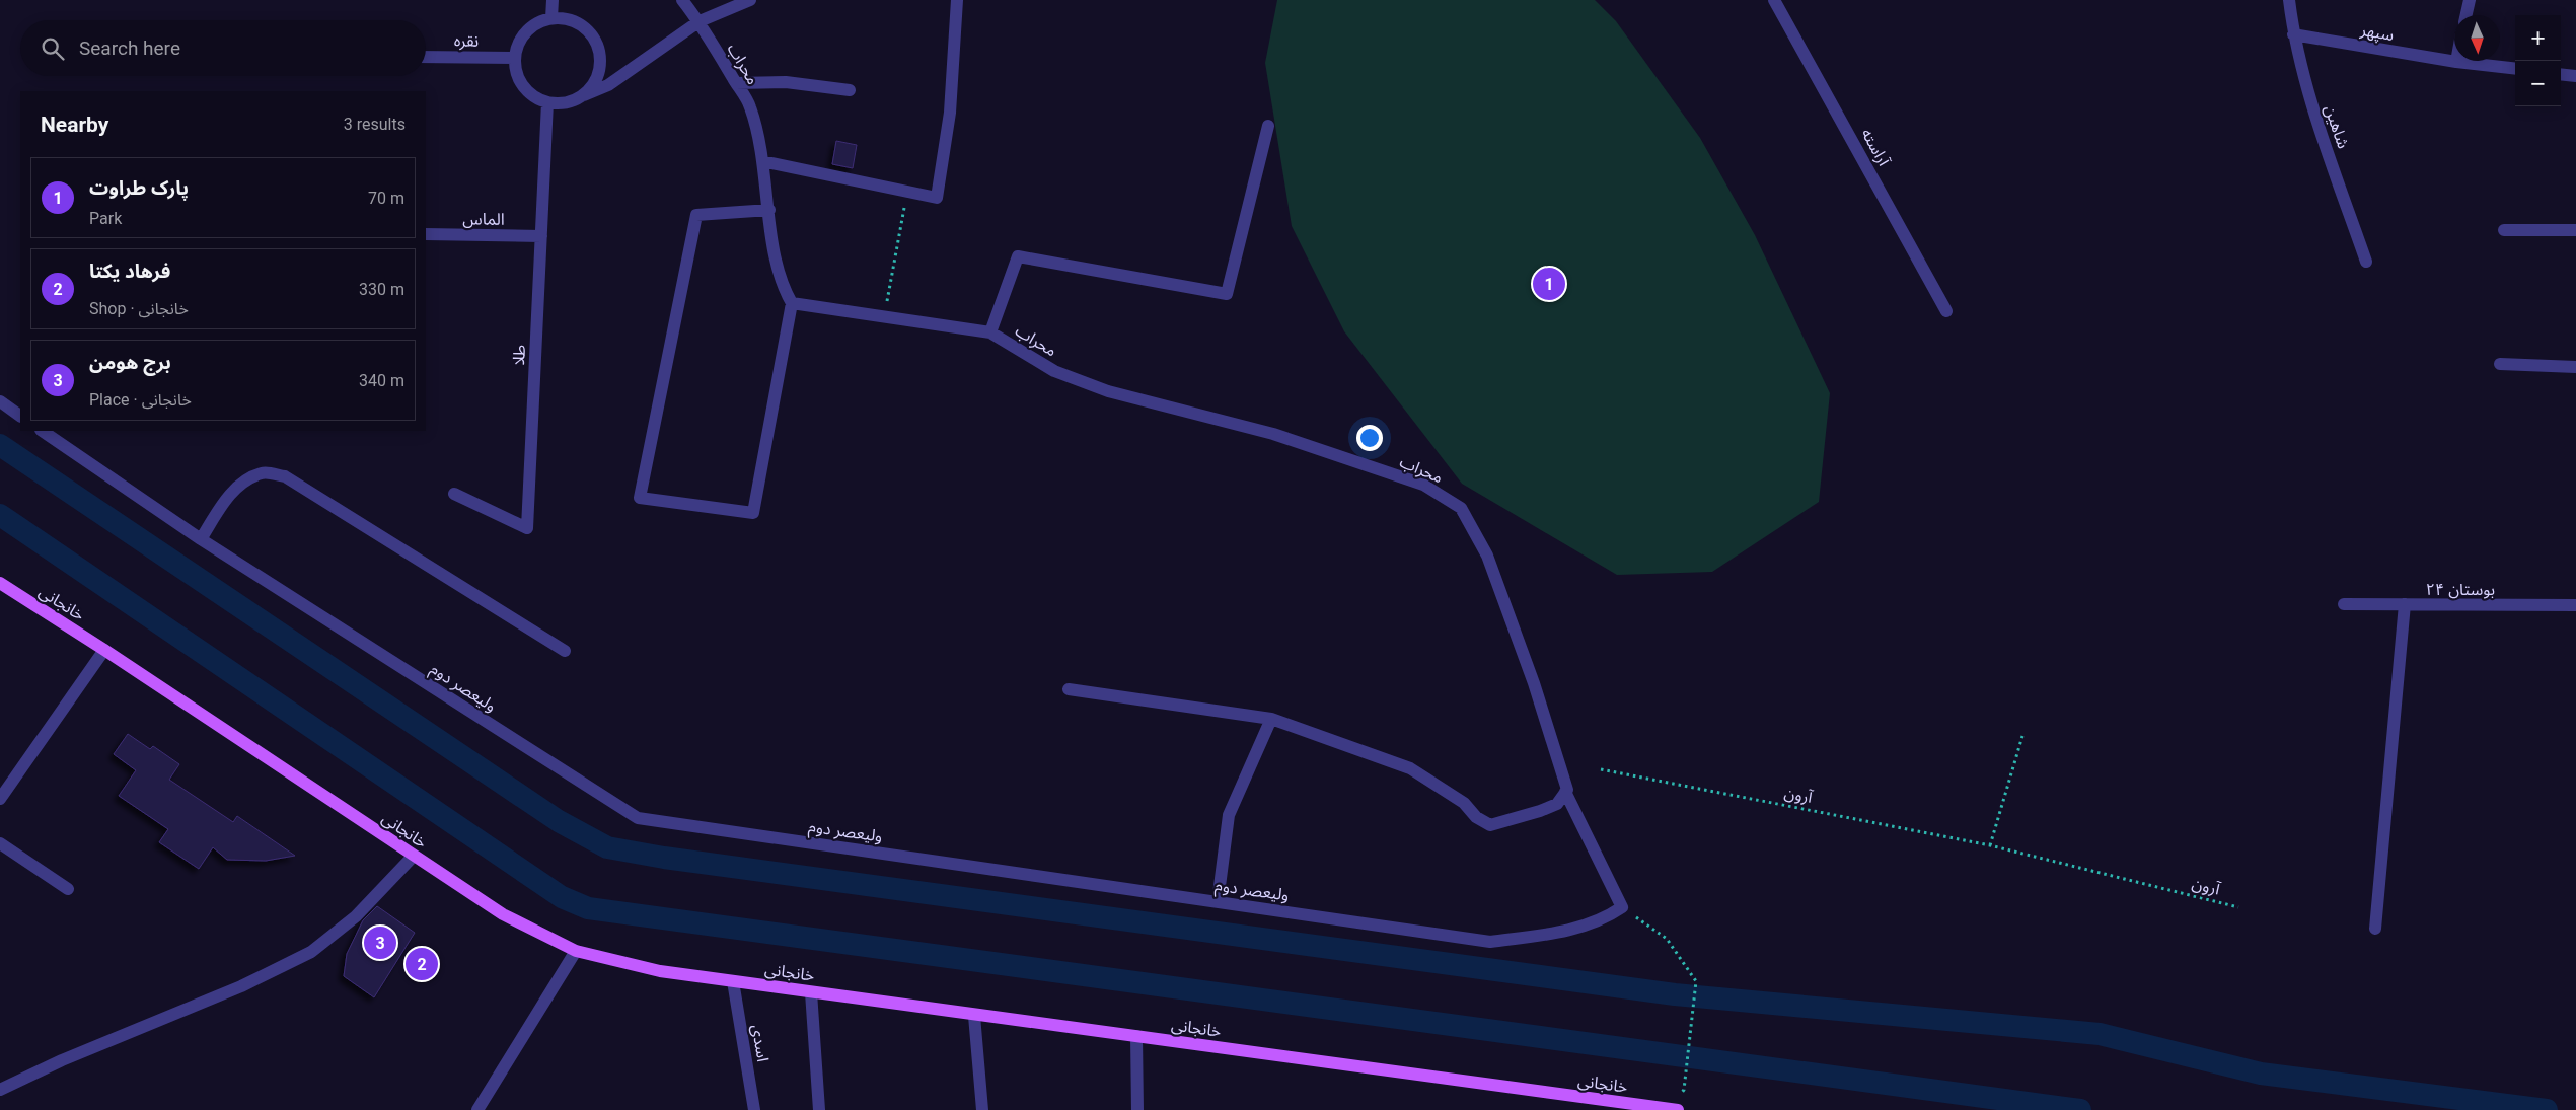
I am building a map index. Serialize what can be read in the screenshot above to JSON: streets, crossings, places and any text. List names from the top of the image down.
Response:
{
  "streets": {
    "main road": ["خانجانی"],
    "street": [
      "سپهر",
      "نقره",
      "محراب",
      "شاهین",
      "آراسته",
      "الماس",
      "طلا",
      "بوستان ۲۴",
      "ولیعصر دوم",
      "اسدی"
    ],
    "path": ["آرون"]
  },
  "crossings": [
    ["سپهر", "شاهین"],
    ["نقره", "طلا"],
    ["الماس", "طلا"],
    ["خانجانی", "اسدی"]
  ],
  "north": "bottom",
  "page": {
    "map_buttons": ["+", "−"],
    "search": "Search here",
    "heading": ["Nearby", "3 results"],
    "list": [
      {
        "mark": "1",
        "name": "پارک طراوت",
        "note": "Park",
        "value": "70 m"
      },
      {
        "mark": "2",
        "name": "فرهاد یکتا",
        "note": "Shop · خانجانی",
        "value": "330 m"
      },
      {
        "mark": "3",
        "name": "برج هومن",
        "note": "Place · خانجانی",
        "value": "340 m"
      }
    ],
    "pins": ["1", "3", "2"]
  }
}
